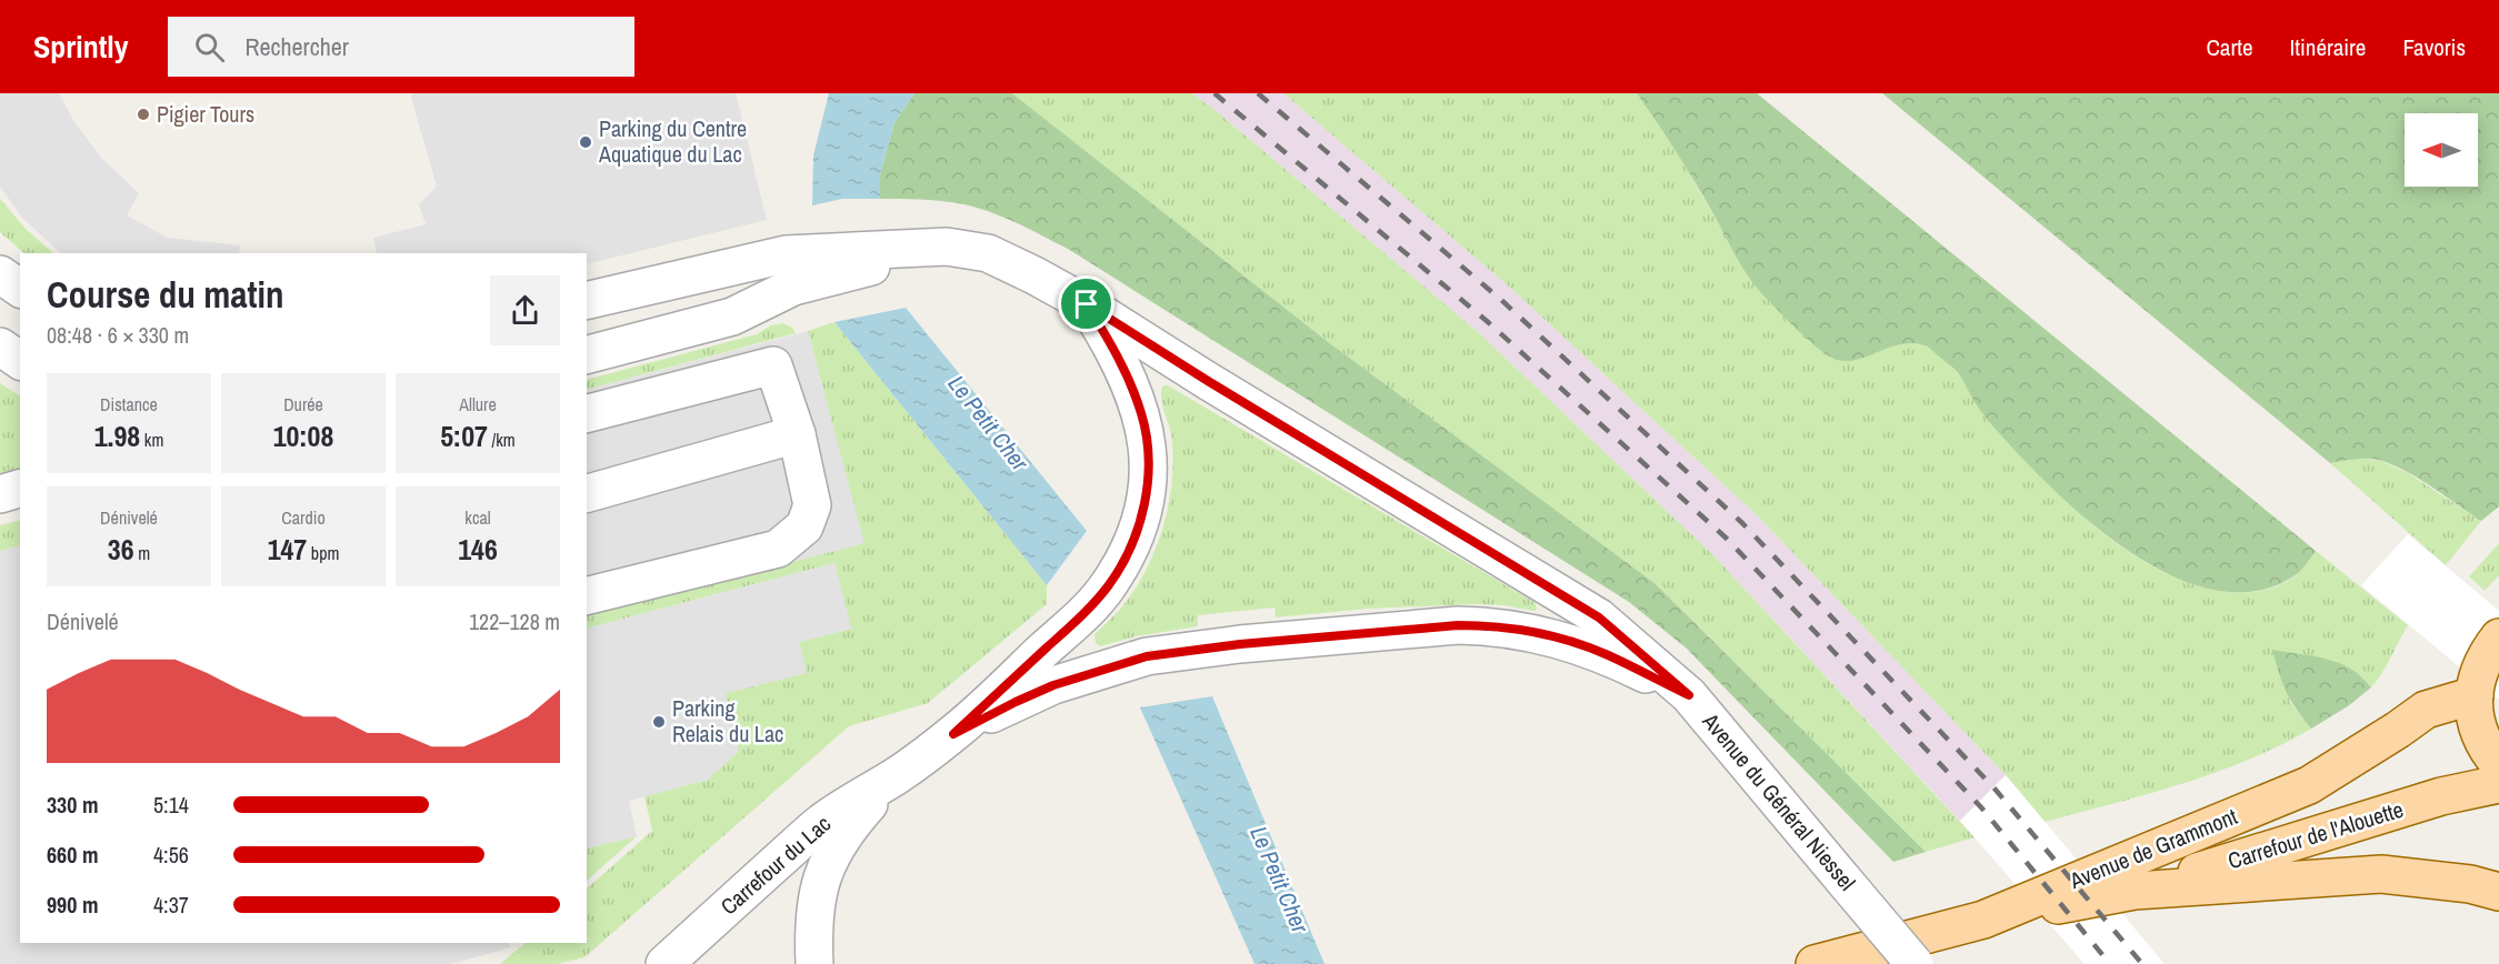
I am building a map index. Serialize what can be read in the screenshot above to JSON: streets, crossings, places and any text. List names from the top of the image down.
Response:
{
  "streets": {
    "main road": ["Carrefour de l'Alouette", "Avenue de Grammont"],
    "street": ["Avenue du Général Niessel", "Carrefour du Lac"]
  },
  "crossings": [
    ["Avenue du Général Niessel", "Carrefour du Lac"],
    ["Carrefour de l'Alouette", "Avenue de Grammont"]
  ],
  "water": ["Le Petit Cher"],
  "places": ["Pigier Tours", "Parking du Centre Aquatique du Lac", "Parking Relais du Lac"],
  "north": "left",
  "page": {
    "header": "Sprintly",
    "search": "Rechercher",
    "nav": ["Carte", "Itinéraire", "Favoris"],
    "heading": ["Course du matin", "08:48 · 6 × 330 m"],
    "stats": [
      ["Distance", "1.98 km"],
      ["Durée", "10:08"],
      ["Allure", "5:07 /km"],
      ["Dénivelé", "36 m"],
      ["Cardio", "147 bpm"],
      ["kcal", "146"]
    ],
    "chart": ["Dénivelé", "122–128 m"],
    "list": [
      {
        "name": "330 m",
        "note": "5:14"
      },
      {
        "name": "660 m",
        "note": "4:56"
      },
      {
        "name": "990 m",
        "note": "4:37"
      }
    ]
  }
}
